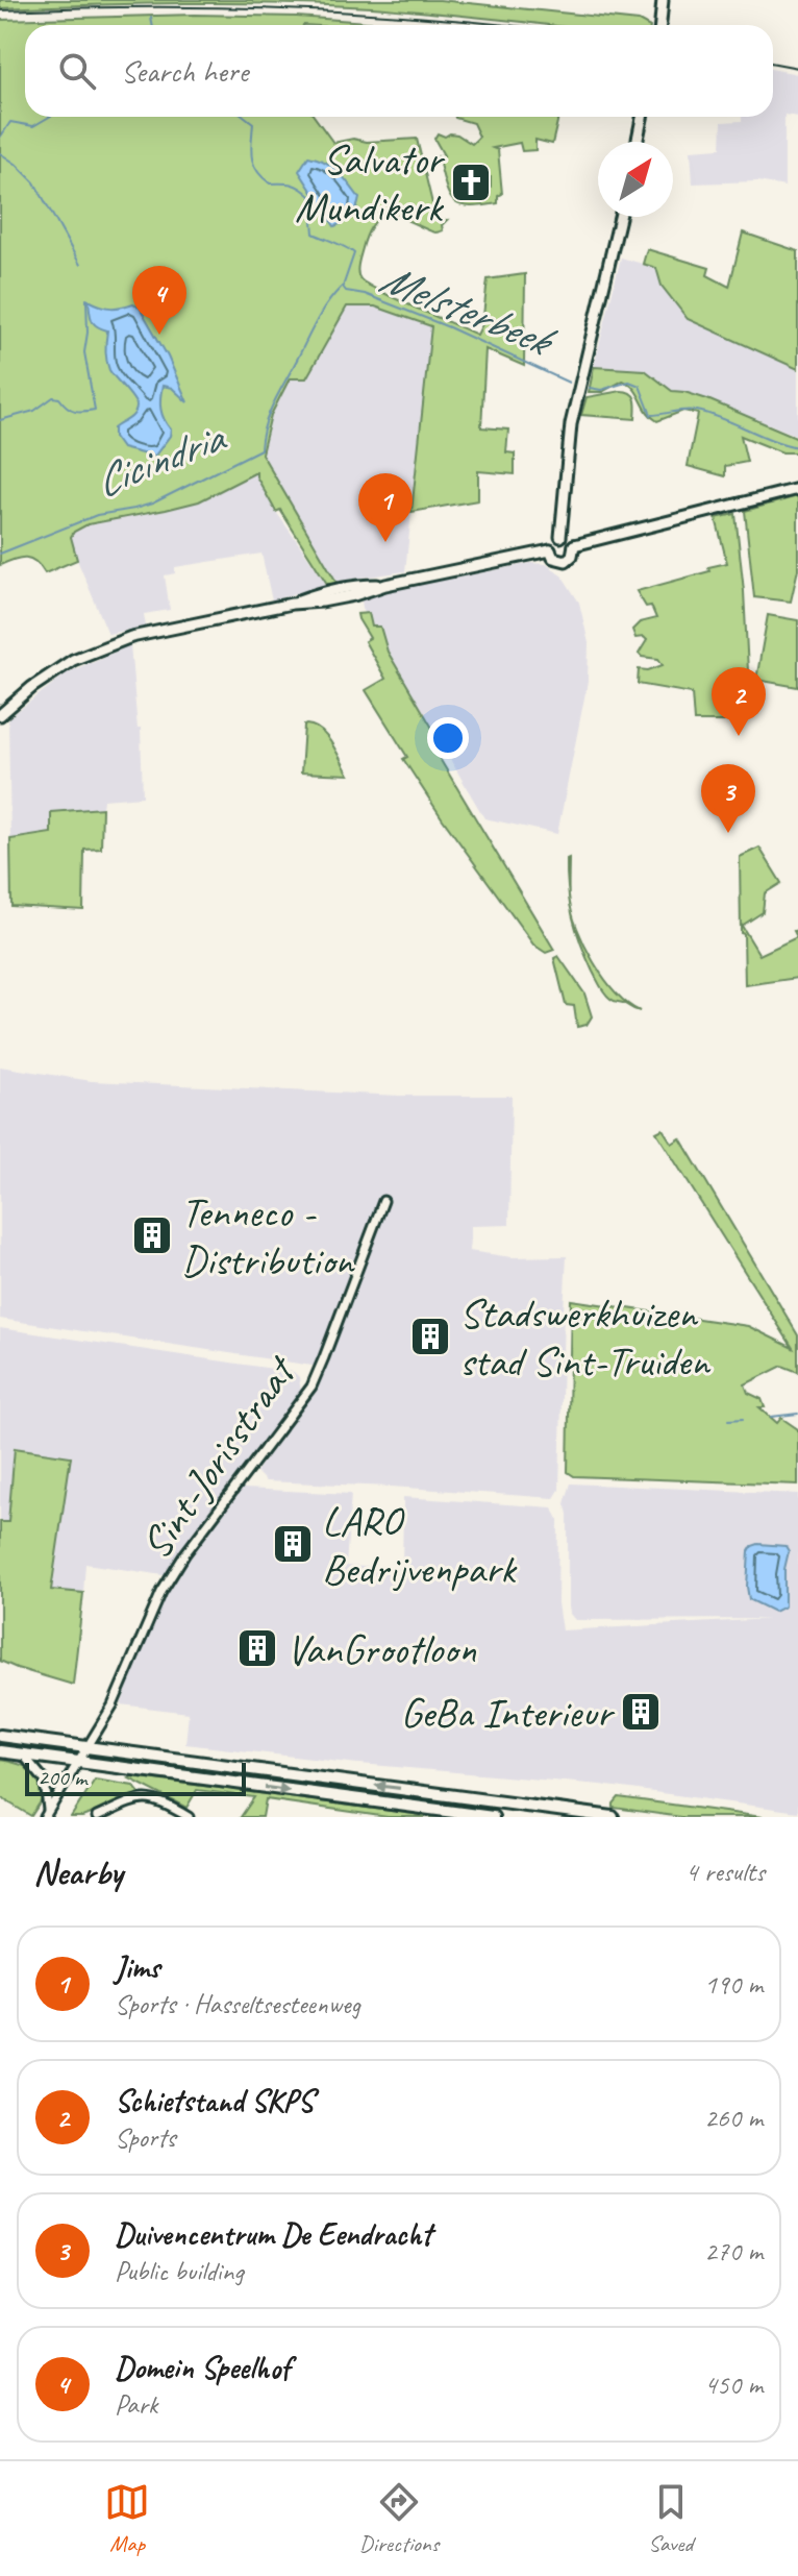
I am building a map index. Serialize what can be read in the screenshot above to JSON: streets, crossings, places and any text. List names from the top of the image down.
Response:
{
  "streets": {
    "street": ["Sint-Jorisstraat"]
  },
  "water": ["Melsterbeek", "Cicindria"],
  "places": {
    "church": ["Salvator Mundikerk"],
    "building": [
      "Tenneco - Distribution",
      "Stadswerkhuizen stad Sint-Truiden",
      "LARO Bedrijvenpark",
      "VanGrootloon",
      "GeBa Interieur"
    ]
  },
  "scale_bar": "200 m",
  "north": "top right",
  "page": {
    "search": "Search here",
    "pins": [
      "4",
      "1",
      "2",
      "3"
    ],
    "scale": "200 m",
    "heading": ["Nearby", "4 results"],
    "list": [
      {
        "mark": "1",
        "name": "Jims",
        "note": "Sports · Hasseltsesteenweg",
        "value": "190 m"
      },
      {
        "mark": "2",
        "name": "Schietstand SKPS",
        "note": "Sports",
        "value": "260 m"
      },
      {
        "mark": "3",
        "name": "Duivencentrum De Eendracht",
        "note": "Public building",
        "value": "270 m"
      },
      {
        "mark": "4",
        "name": "Domein Speelhof",
        "note": "Park",
        "value": "450 m"
      }
    ],
    "nav": ["Map", "Directions", "Saved"]
  }
}
